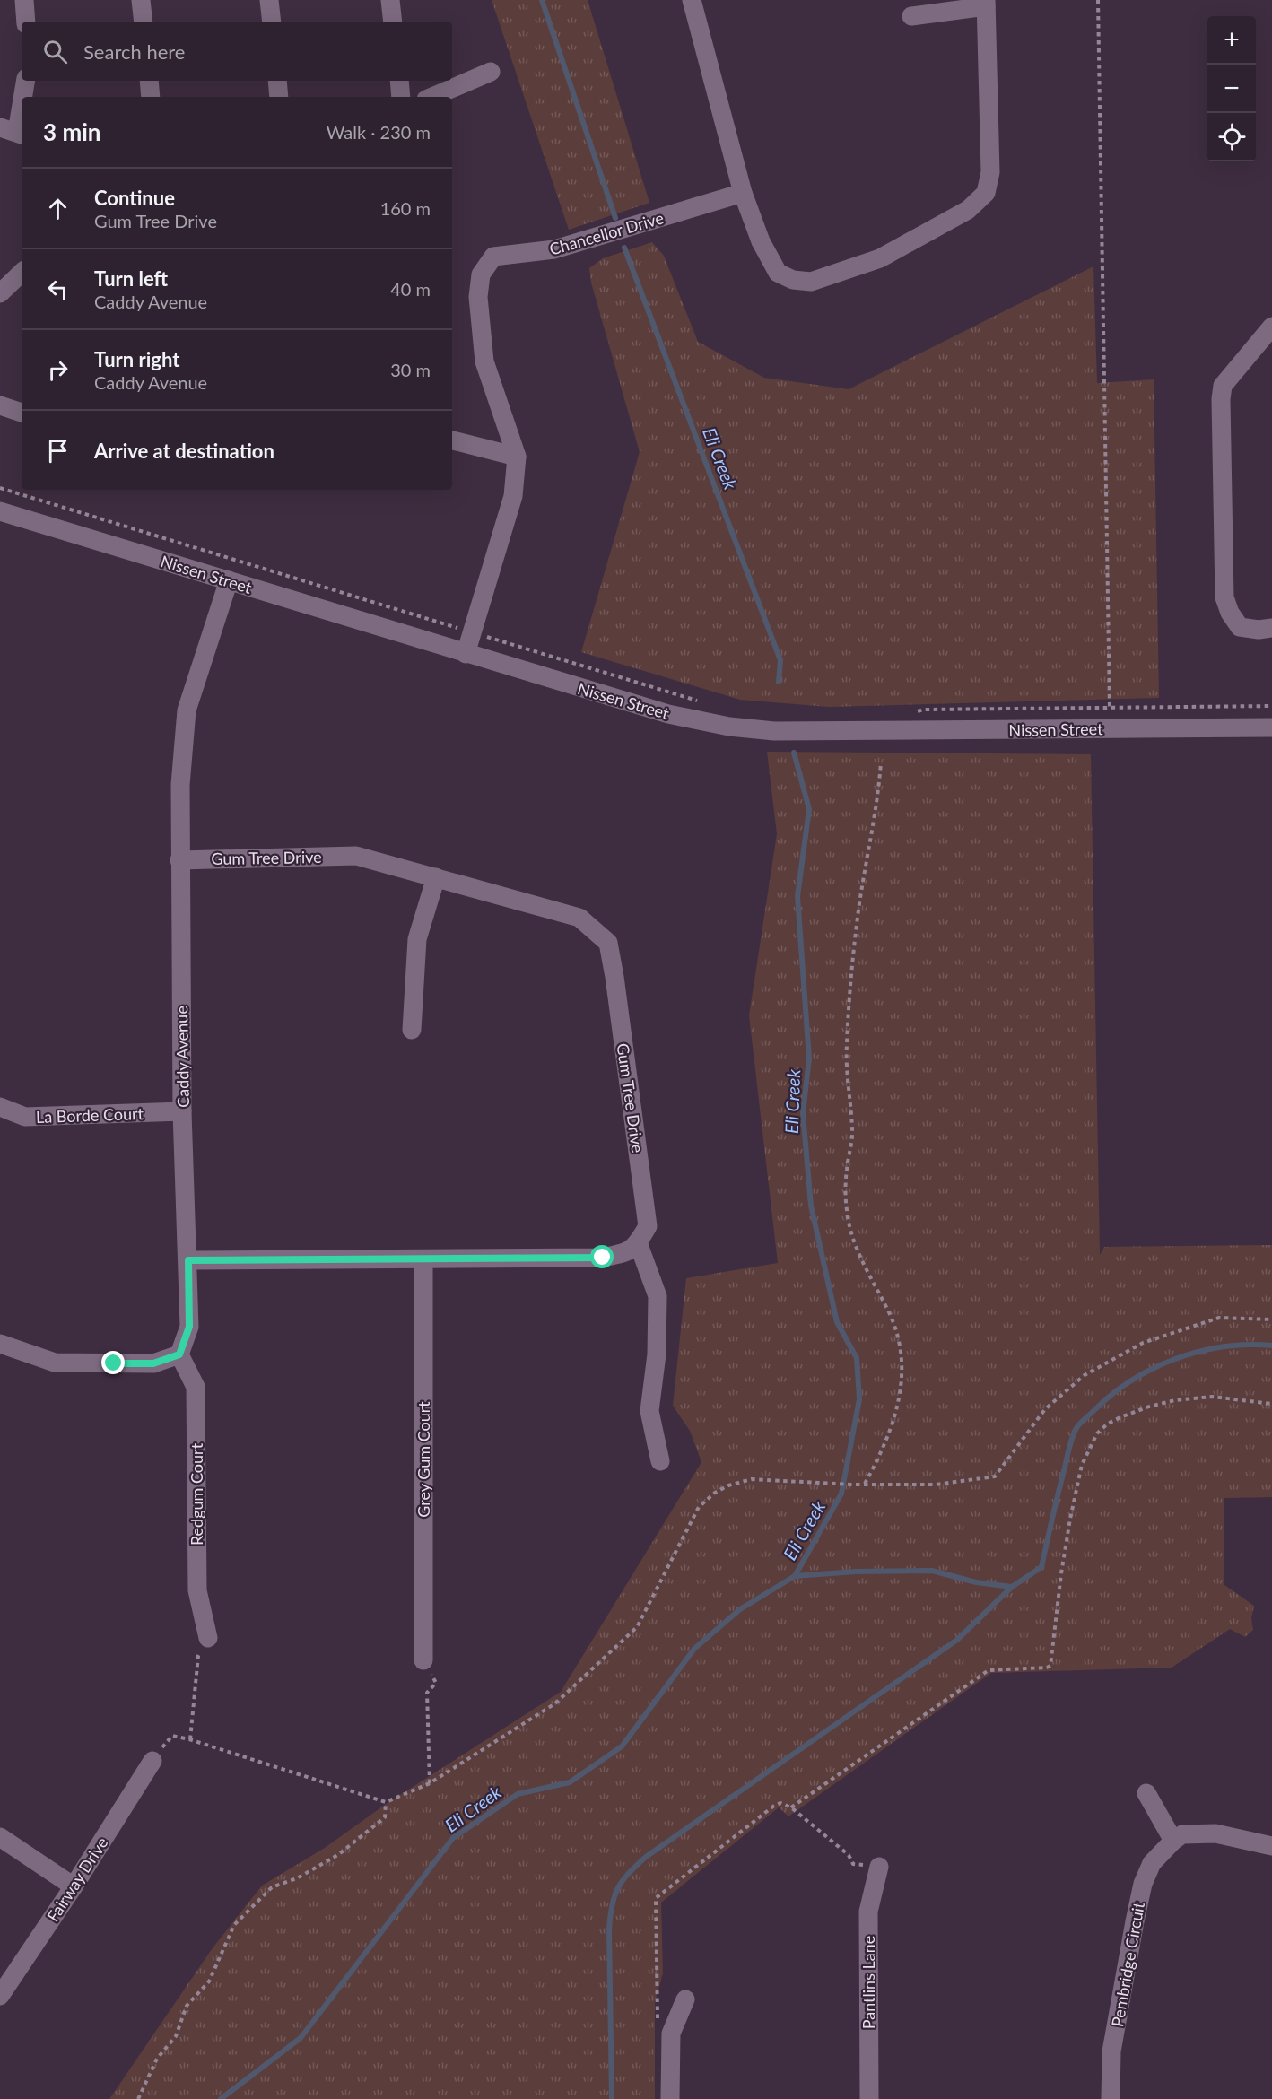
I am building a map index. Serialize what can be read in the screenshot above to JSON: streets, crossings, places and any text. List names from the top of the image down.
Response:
{
  "streets": {
    "street": [
      "Chancellor Drive",
      "Nissen Street",
      "Gum Tree Drive",
      "Caddy Avenue",
      "La Borde Court",
      "Grey Gum Court",
      "Redgum Court",
      "Fairway Drive",
      "Pembridge Circuit",
      "Pantlins Lane"
    ]
  },
  "crossings": [
    ["Chancellor Drive", "Nissen Street"],
    ["Nissen Street", "Caddy Avenue"],
    ["Gum Tree Drive", "Caddy Avenue"],
    ["Caddy Avenue", "La Borde Court"],
    ["Caddy Avenue", "Redgum Court"]
  ],
  "water": ["Eli Creek"],
  "page": {
    "map_buttons": ["+", "−"],
    "search": "Search here",
    "heading": ["3 min", "Walk · 230 m"],
    "list": [
      ["Continue", "Gum Tree Drive", "160 m"],
      ["Turn left", "Caddy Avenue", "40 m"],
      ["Turn right", "Caddy Avenue", "30 m"],
      "Arrive at destination"
    ]
  }
}
